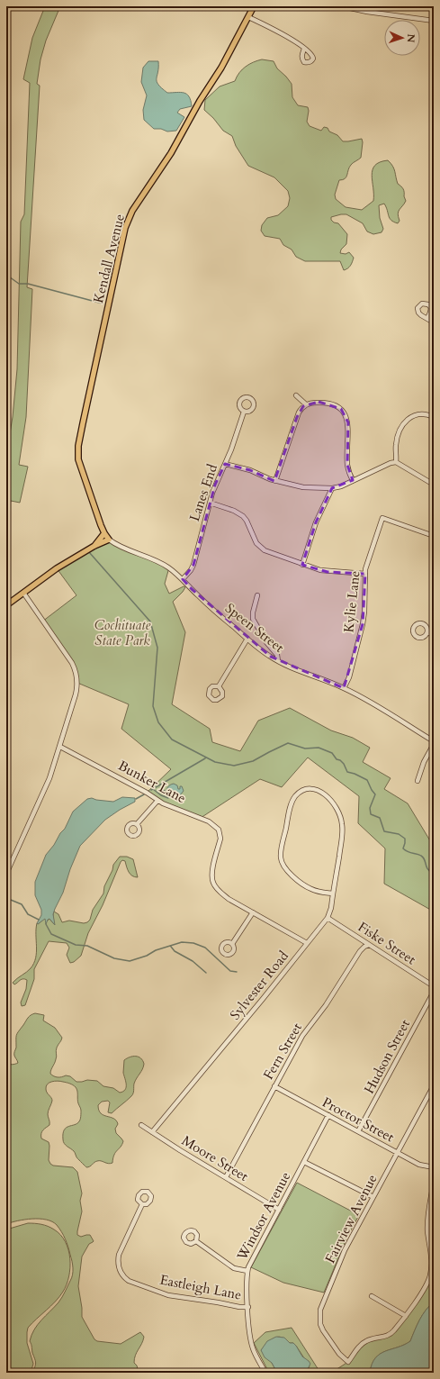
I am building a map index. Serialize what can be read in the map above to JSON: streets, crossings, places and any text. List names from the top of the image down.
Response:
{
  "streets": {
    "main road": ["Kendall Avenue"],
    "street": [
      "Lanes End",
      "Kylie Lane",
      "Speen Street",
      "Bunker Lane",
      "Fiske Street",
      "Sylvester Road",
      "Fern Street",
      "Hudson Street",
      "Proctor Street",
      "Moore Street",
      "Windsor Avenue",
      "Fairview Avenue",
      "Eastleigh Lane"
    ]
  },
  "crossings": [
    ["Kendall Avenue", "Speen Street"],
    ["Lanes End", "Speen Street"],
    ["Kylie Lane", "Speen Street"],
    ["Bunker Lane", "Sylvester Road"],
    ["Fiske Street", "Sylvester Road"],
    ["Fiske Street", "Fern Street"],
    ["Sylvester Road", "Moore Street"],
    ["Fern Street", "Proctor Street"],
    ["Fern Street", "Moore Street"],
    ["Hudson Street", "Proctor Street"],
    ["Proctor Street", "Windsor Avenue"],
    ["Proctor Street", "Fairview Avenue"],
    ["Moore Street", "Windsor Avenue"],
    ["Windsor Avenue", "Eastleigh Lane"]
  ],
  "parks": ["Cochituate State Park"],
  "north": "right"
}
